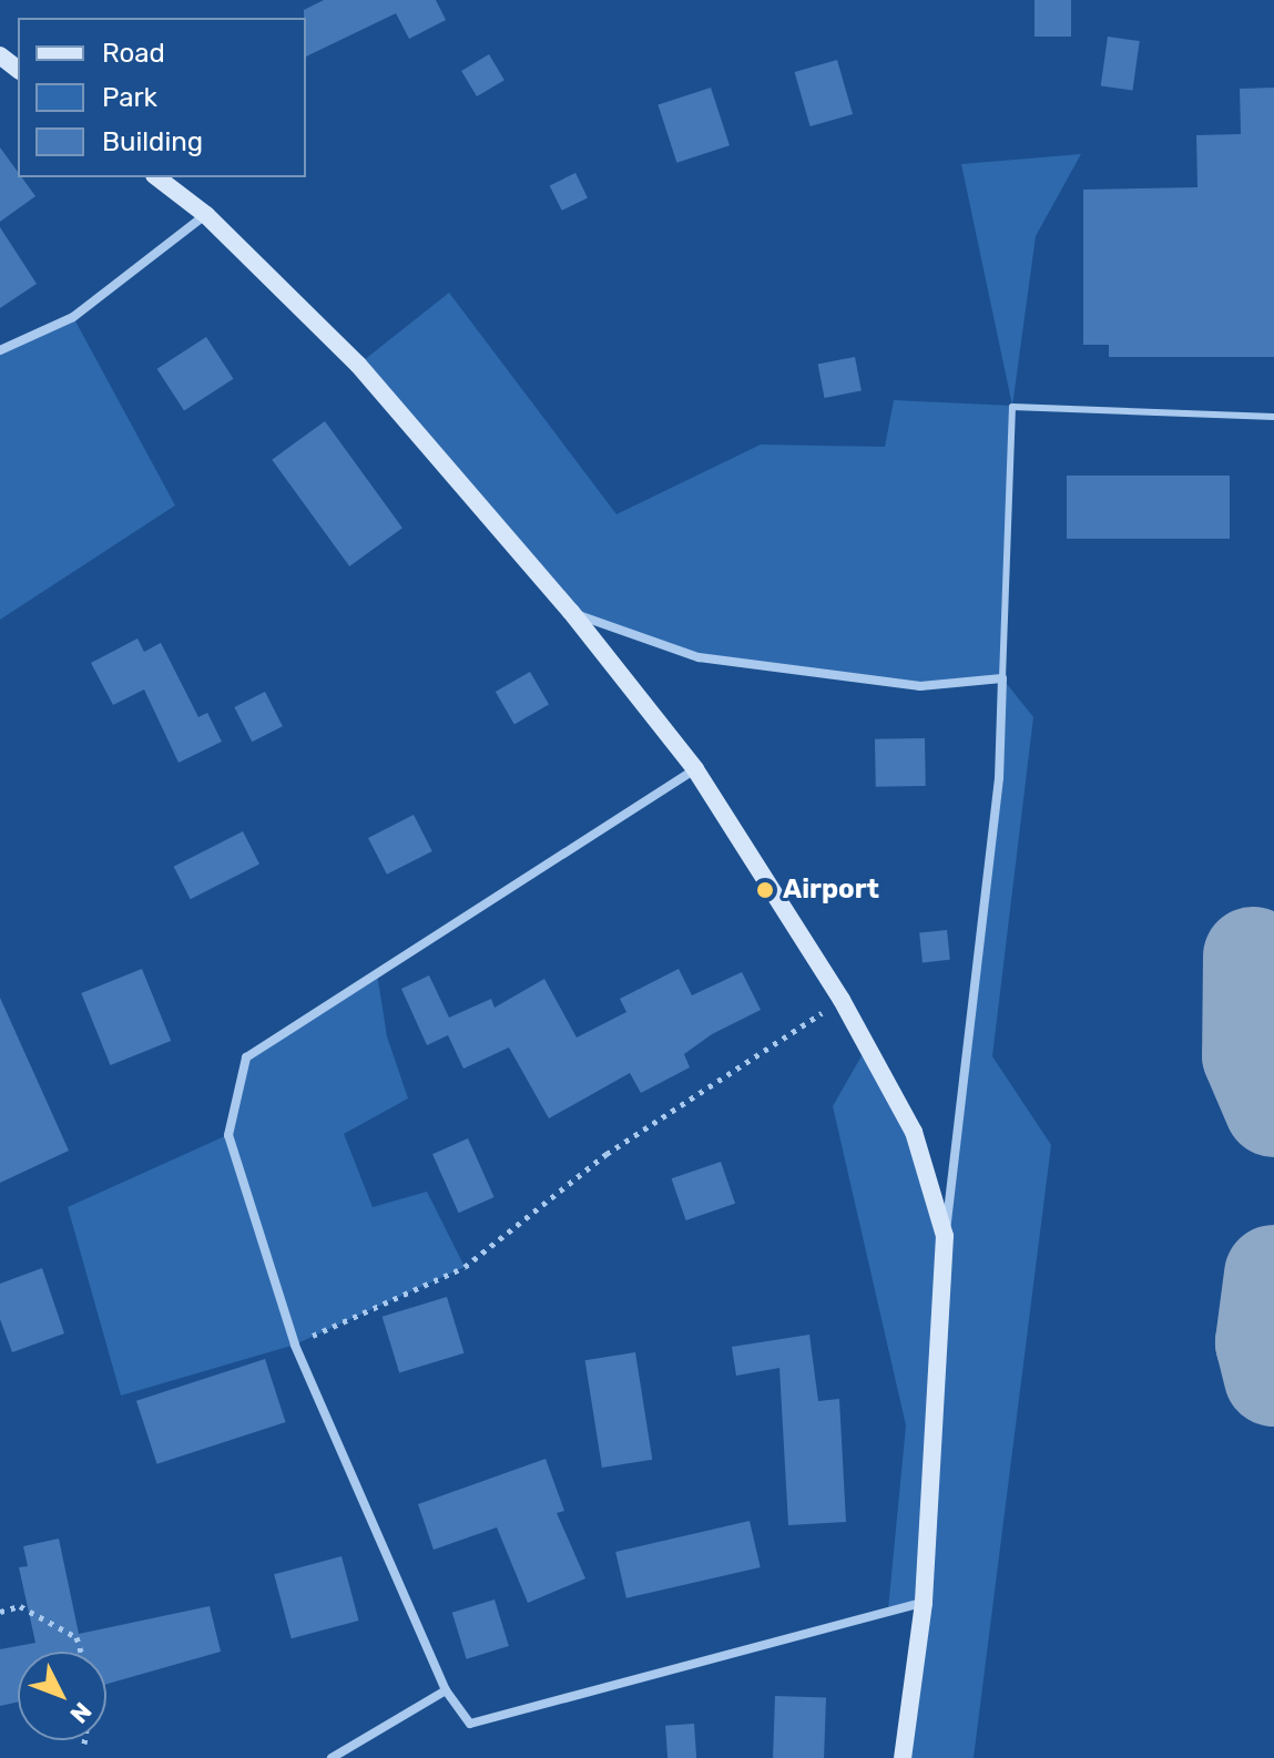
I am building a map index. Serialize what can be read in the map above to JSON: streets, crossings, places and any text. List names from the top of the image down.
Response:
{
  "places": ["Airport"],
  "legend": ["Road", "Park", "Building"],
  "north": "bottom right"
}
